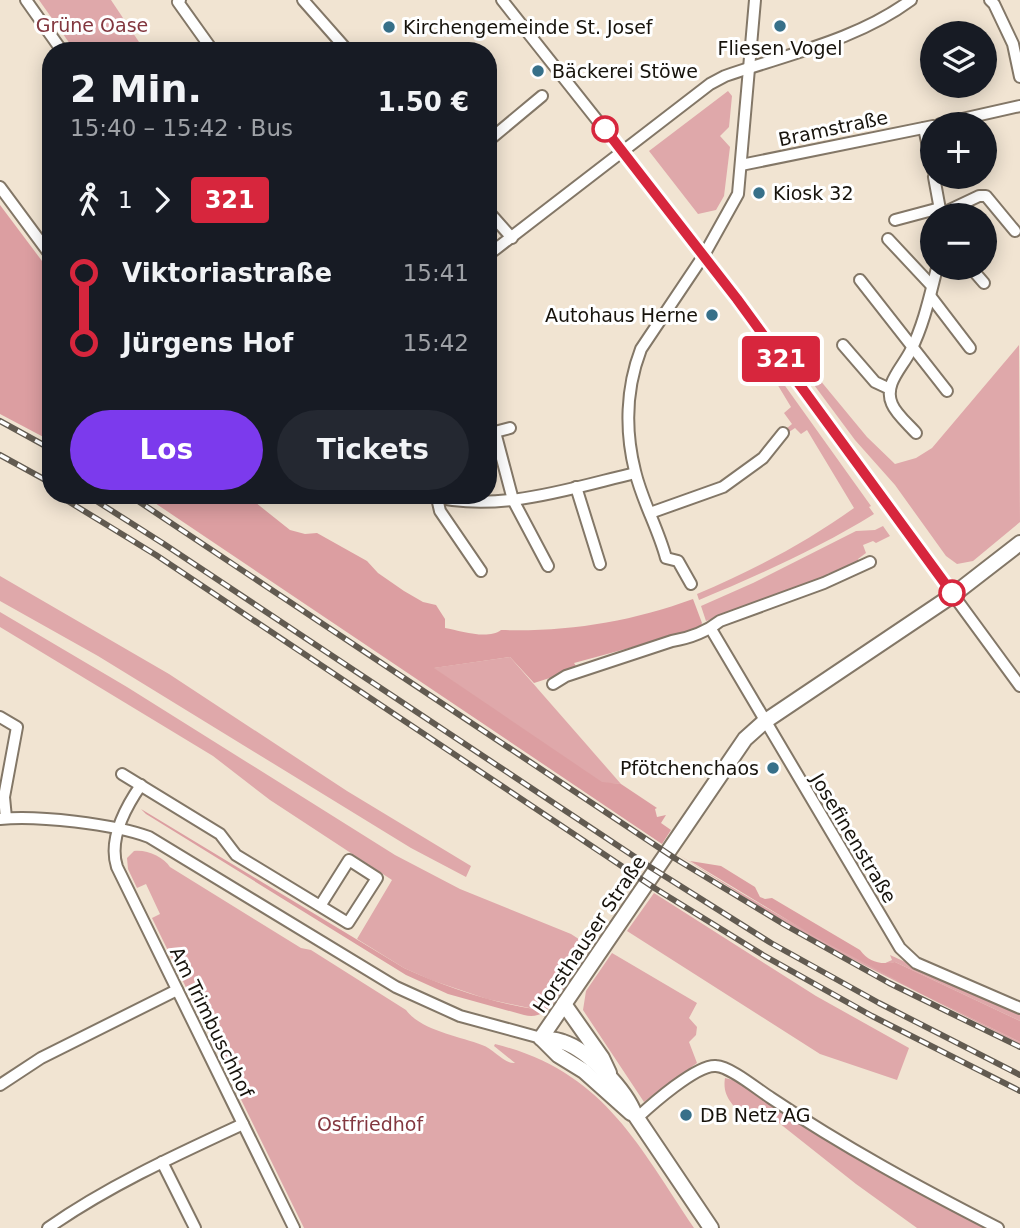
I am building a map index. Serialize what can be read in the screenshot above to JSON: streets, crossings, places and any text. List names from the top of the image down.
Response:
{
  "streets": {
    "main road": ["Horsthauser Straße"],
    "street": ["Bramstraße", "Josefinenstraße", "Am Trimbuschhof"]
  },
  "crossings": [
    ["Josefinenstraße", "Horsthauser Straße"],
    ["Horsthauser Straße", "Am Trimbuschhof"]
  ],
  "parks": ["Grüne Oase", "Ostfriedhof"],
  "places": [
    "Fliesen Vogel",
    "Kirchengemeinde St. Josef",
    "Bäckerei Stöwe",
    "Kiosk 32",
    "Autohaus Herne",
    "Pfötchenchaos",
    "DB Netz AG"
  ],
  "lines": ["bus line 321"],
  "page": {
    "on_map": "321",
    "map_buttons": ["+", "−"],
    "heading": ["2 Min.", "15:40 – 15:42 · Bus", "1.50 €"],
    "legs": ["1", "321"],
    "list": [
      {
        "name": "Viktoriastraße",
        "value": "15:41"
      },
      {
        "name": "Jürgens Hof",
        "value": "15:42"
      }
    ],
    "buttons": ["Los", "Tickets"]
  }
}
